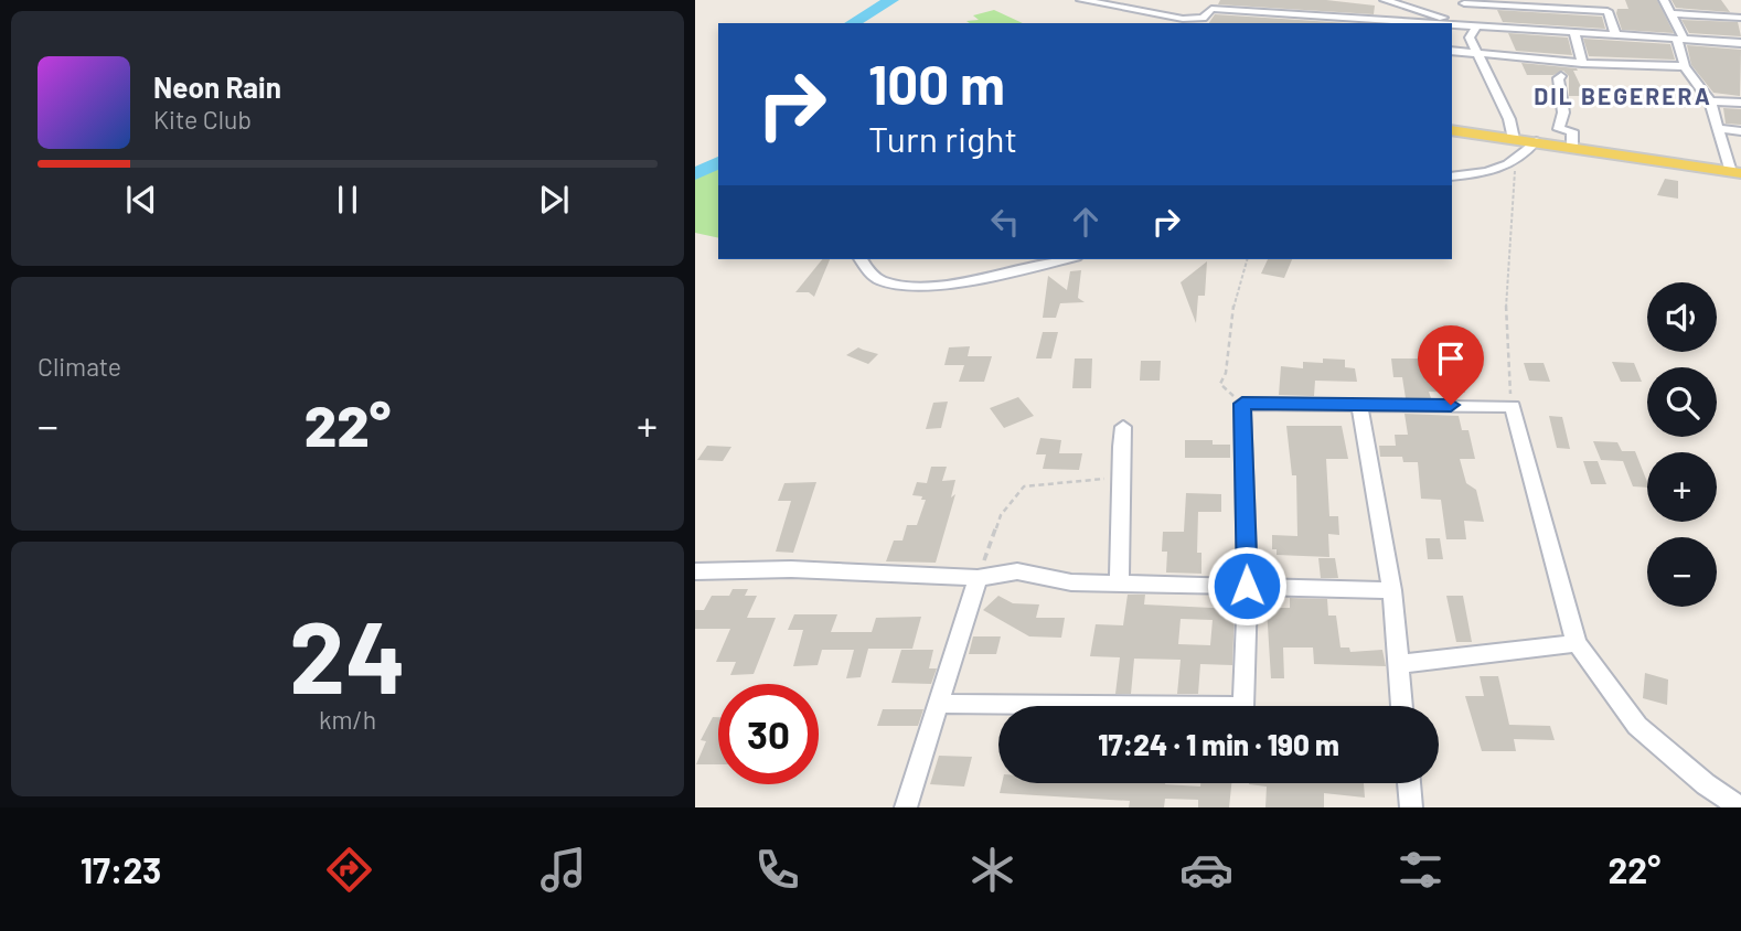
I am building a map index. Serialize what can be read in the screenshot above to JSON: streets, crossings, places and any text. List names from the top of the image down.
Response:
{
  "districts": ["DIL BEGERERA"],
  "page": {
    "turn": ["100 m", "Turn right"],
    "song": ["Neon Rain", "Kite Club"],
    "tile": [
      "Climate",
      ["24", "km/h"]
    ],
    "map_buttons": ["+", "−"],
    "heat": ["−", "22°", "+"],
    "limit": "30",
    "trip": "17:24 · 1 min · 190 m",
    "tabs": ["17:23", "22°"]
  }
}
